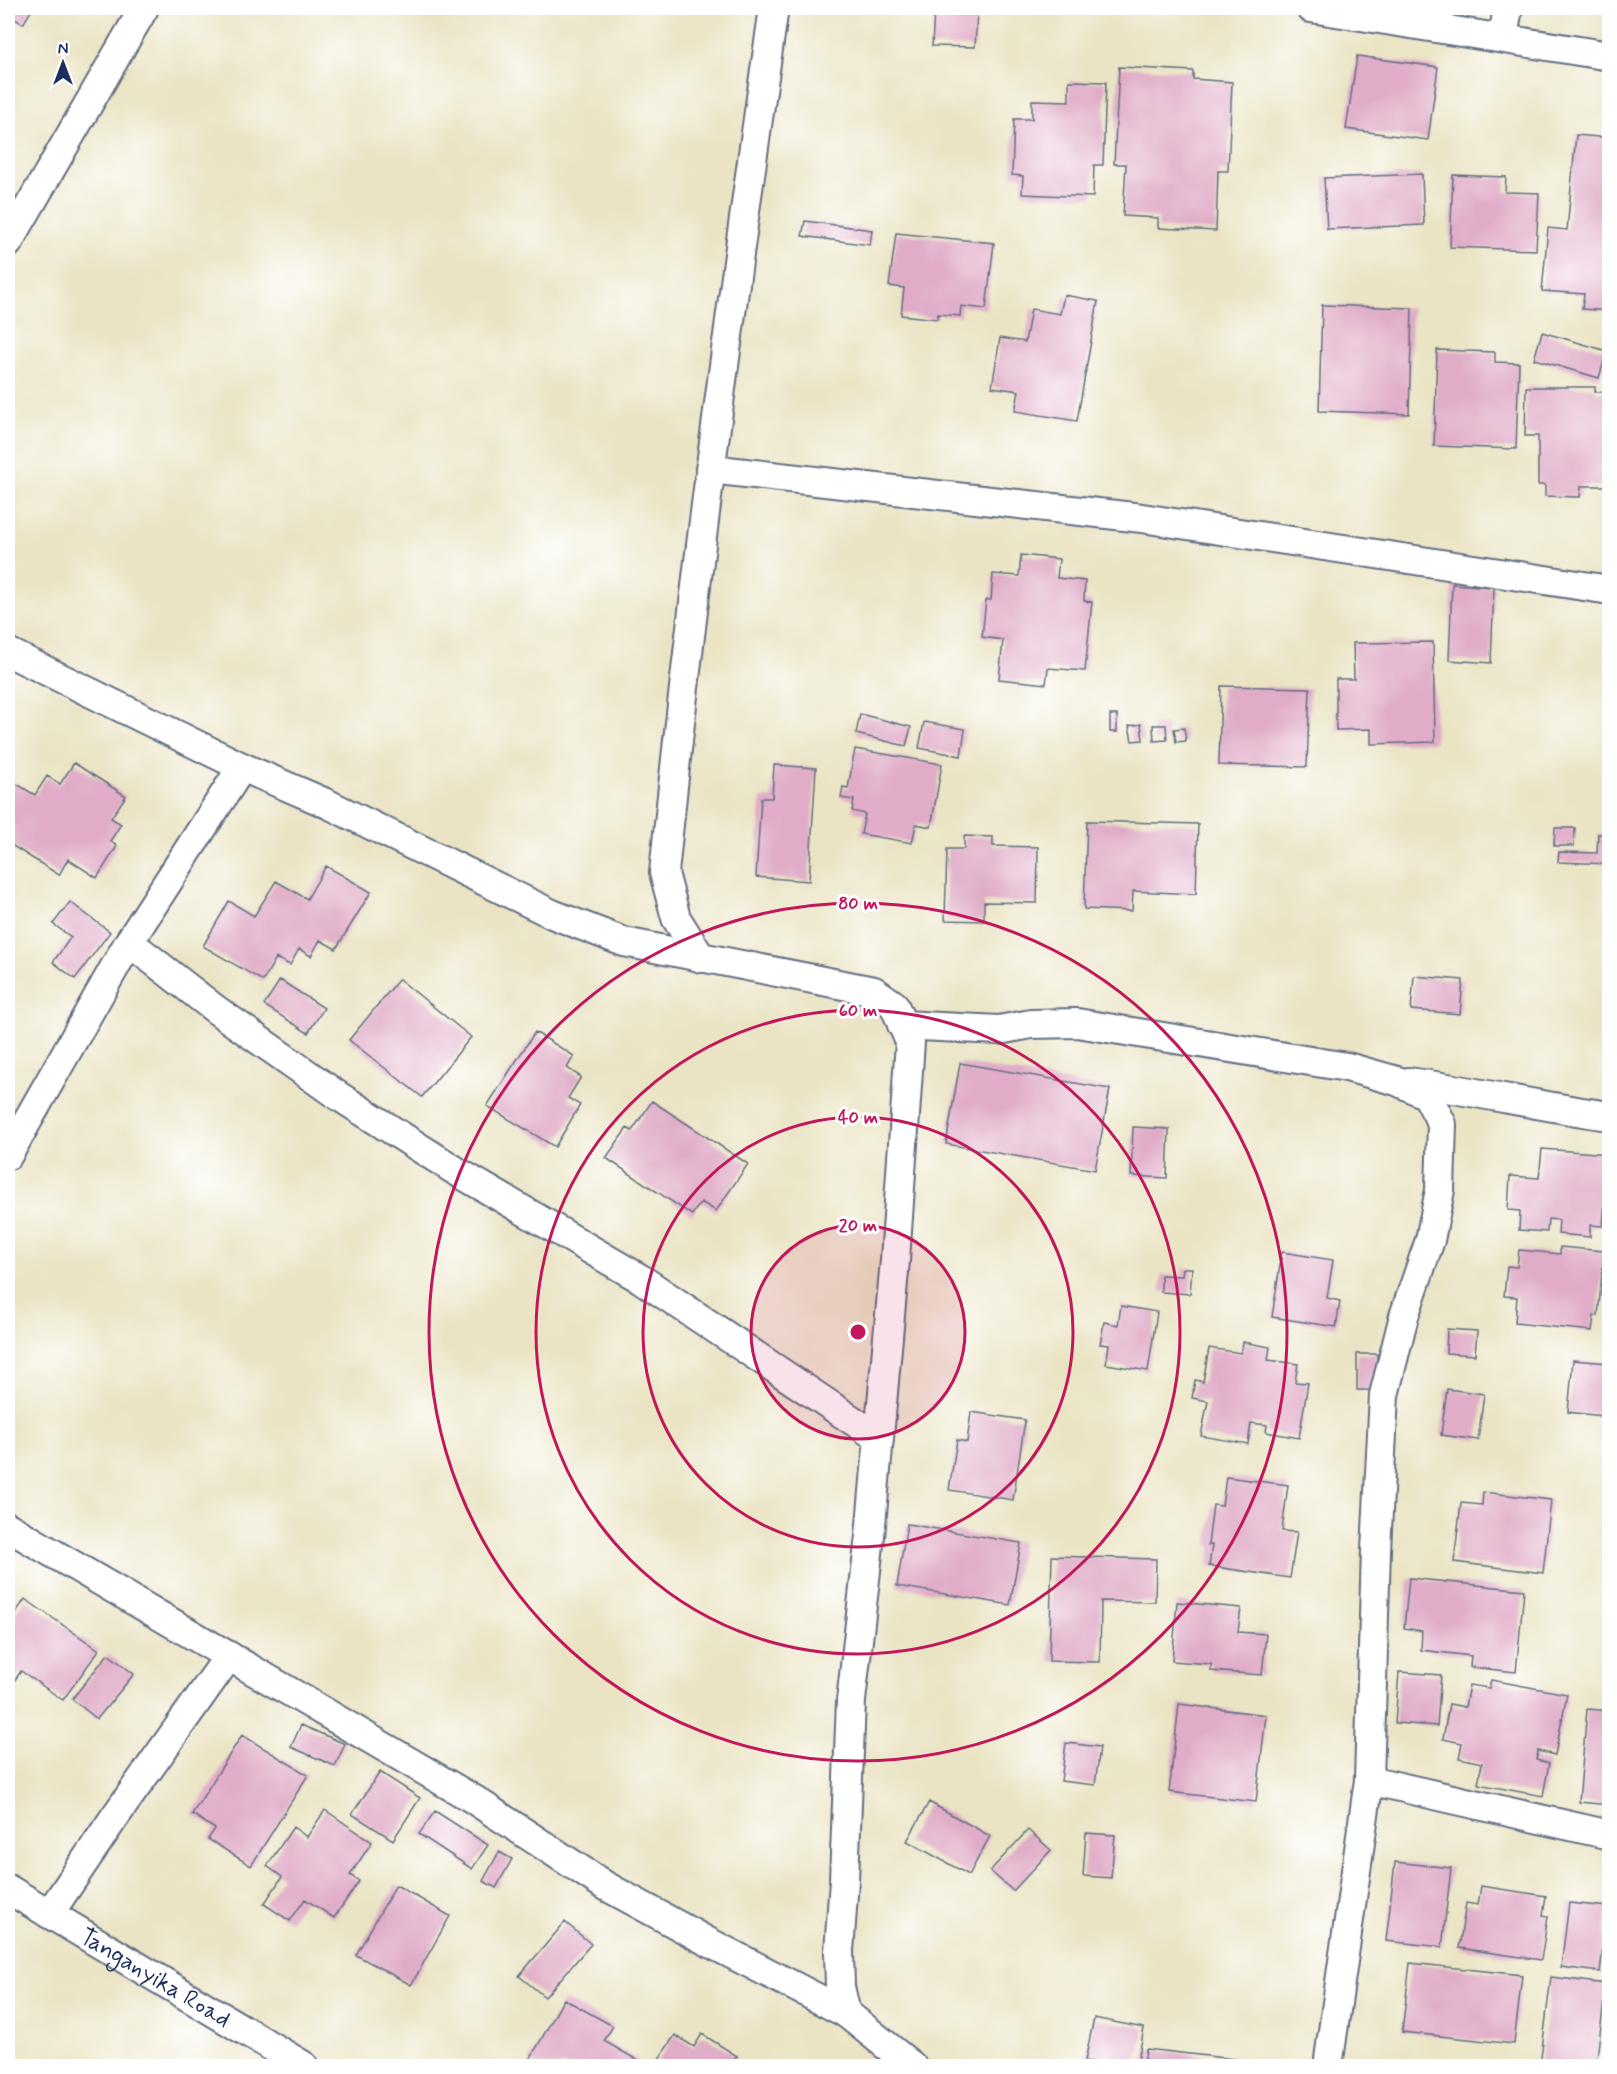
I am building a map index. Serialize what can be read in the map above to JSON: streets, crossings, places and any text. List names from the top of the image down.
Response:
{
  "streets": {
    "street": ["Tanganyika Road"]
  },
  "north": "top",
  "rings": [
    "80 m",
    "60 m",
    "40 m",
    "20 m"
  ]
}
